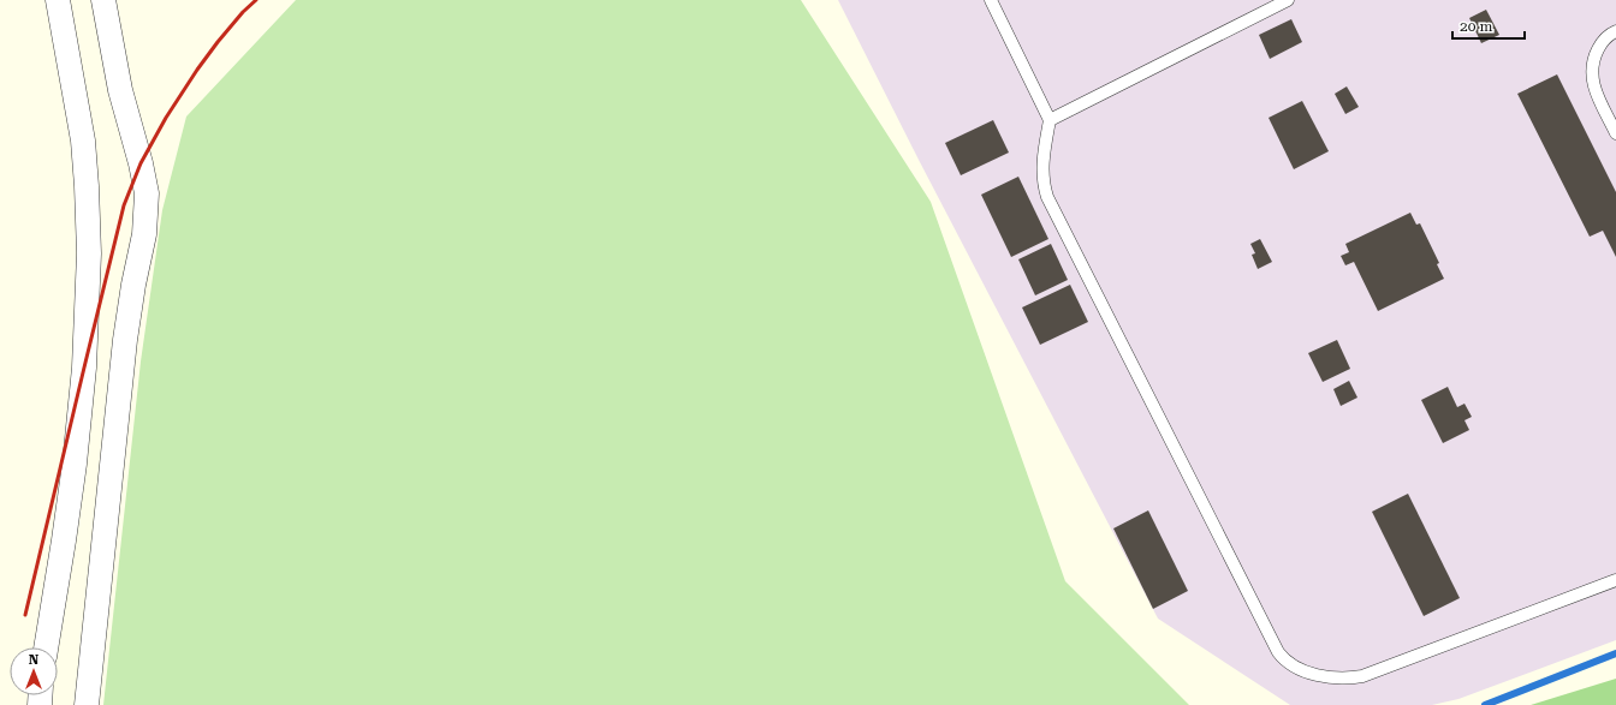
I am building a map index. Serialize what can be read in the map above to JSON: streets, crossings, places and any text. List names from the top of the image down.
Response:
{
  "scale_bar": "20 m",
  "north": "top"
}
